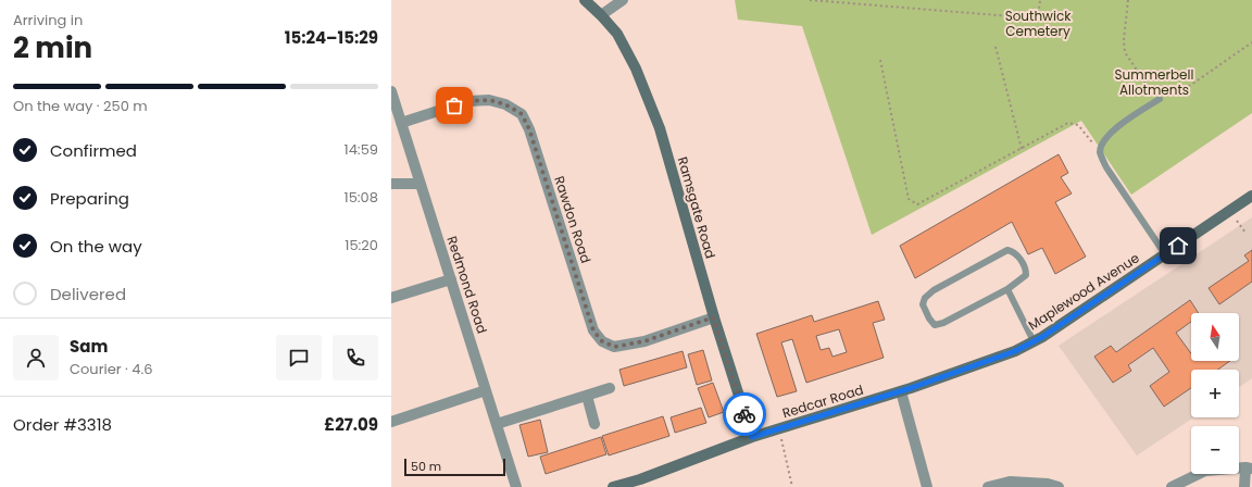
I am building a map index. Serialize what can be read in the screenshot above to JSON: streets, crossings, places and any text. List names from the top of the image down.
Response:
{
  "streets": {
    "street": [
      "Ramsgate Road",
      "Rawdon Road",
      "Redmond Road",
      "Maplewood Avenue",
      "Redcar Road"
    ]
  },
  "crossings": [
    ["Ramsgate Road", "Rawdon Road"],
    ["Ramsgate Road", "Redcar Road"],
    ["Rawdon Road", "Redmond Road"],
    ["Maplewood Avenue", "Redcar Road"]
  ],
  "parks": ["Southwick Cemetery", "Summerbell Allotments"],
  "scale_bar": "50 m",
  "north": "top",
  "page": {
    "heading": ["2 min", "Arriving in", "15:24–15:29"],
    "panel": [
      "Sam",
      "Courier · 4.6",
      "Order #3318",
      "£27.09"
    ],
    "bar": "On the way · 250 m",
    "list": [
      ["Confirmed", "14:59"],
      ["Preparing", "15:08"],
      ["On the way", "15:20"],
      "Delivered"
    ],
    "map_buttons": ["+", "−"],
    "scale": "50 m"
  }
}
